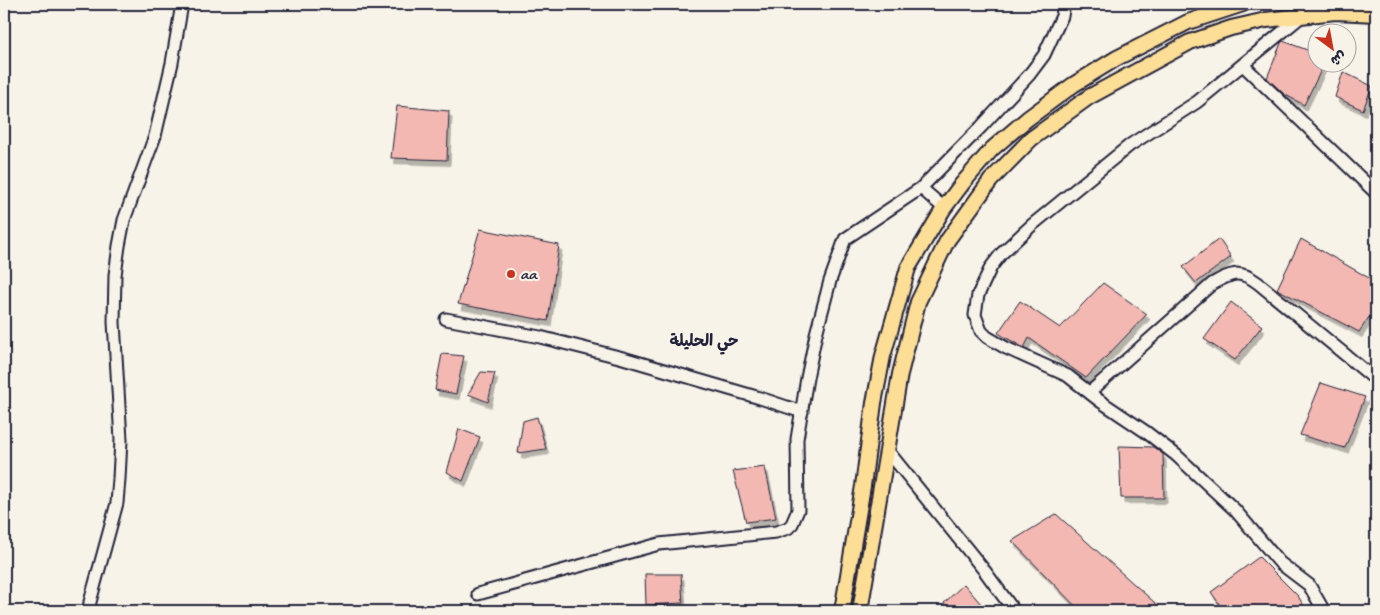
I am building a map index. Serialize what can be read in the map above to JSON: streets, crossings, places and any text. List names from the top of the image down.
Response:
{
  "districts": ["حي الحليلة"],
  "places": ["aa"],
  "north": "bottom right"
}
